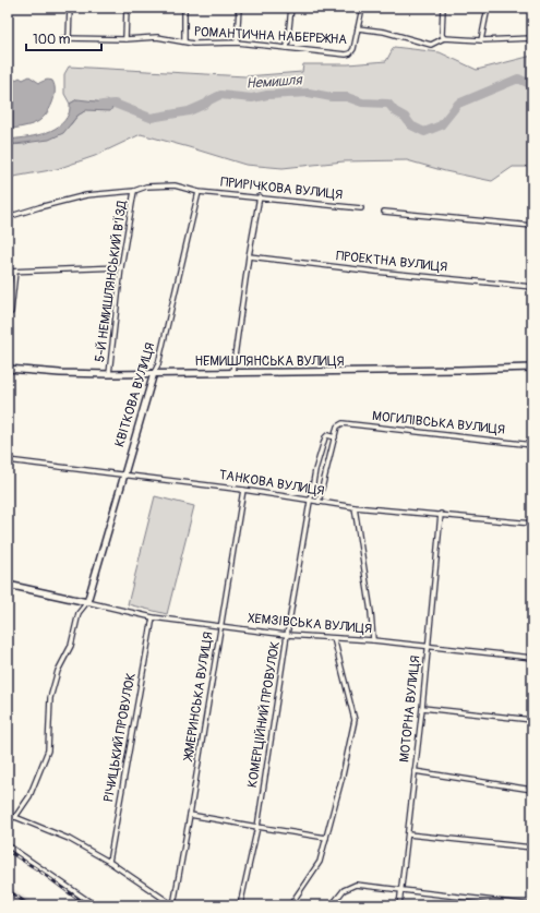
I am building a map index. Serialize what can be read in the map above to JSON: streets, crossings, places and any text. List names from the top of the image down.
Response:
{
  "streets": {
    "street": [
      "РОМАНТИЧНА НАБЕРЕЖНА",
      "ПРИРІЧКОВА ВУЛИЦЯ",
      "ПРОЕКТНА ВУЛИЦЯ",
      "5-Й НЕМИШЛЯНСЬКИЙ В’ЇЗД",
      "НЕМИШЛЯНСЬКА ВУЛИЦЯ",
      "КВІТКОВА ВУЛИЦЯ",
      "МОГИЛІВСЬКА ВУЛИЦЯ",
      "ТАНКОВА ВУЛИЦЯ",
      "ХЕМЗІВСЬКА ВУЛИЦЯ",
      "ЖМЕРИНСЬКА ВУЛИЦЯ",
      "МОТОРНА ВУЛИЦЯ",
      "КОМЕРЦІЙНИЙ ПРОВУЛОК",
      "РІЧИЦЬКИЙ ПРОВУЛОК"
    ]
  },
  "crossings": [
    ["ПРИРІЧКОВА ВУЛИЦЯ", "5-Й НЕМИШЛЯНСЬКИЙ В’ЇЗД"],
    ["ПРИРІЧКОВА ВУЛИЦЯ", "КВІТКОВА ВУЛИЦЯ"],
    ["5-Й НЕМИШЛЯНСЬКИЙ В’ЇЗД", "НЕМИШЛЯНСЬКА ВУЛИЦЯ"],
    ["НЕМИШЛЯНСЬКА ВУЛИЦЯ", "КВІТКОВА ВУЛИЦЯ"],
    ["КВІТКОВА ВУЛИЦЯ", "ТАНКОВА ВУЛИЦЯ"],
    ["КВІТКОВА ВУЛИЦЯ", "ХЕМЗІВСЬКА ВУЛИЦЯ"],
    ["МОГИЛІВСЬКА ВУЛИЦЯ", "КОМЕРЦІЙНИЙ ПРОВУЛОК"],
    ["ТАНКОВА ВУЛИЦЯ", "ЖМЕРИНСЬКА ВУЛИЦЯ"],
    ["ТАНКОВА ВУЛИЦЯ", "МОТОРНА ВУЛИЦЯ"],
    ["ТАНКОВА ВУЛИЦЯ", "КОМЕРЦІЙНИЙ ПРОВУЛОК"],
    ["ХЕМЗІВСЬКА ВУЛИЦЯ", "ЖМЕРИНСЬКА ВУЛИЦЯ"],
    ["ХЕМЗІВСЬКА ВУЛИЦЯ", "МОТОРНА ВУЛИЦЯ"],
    ["ХЕМЗІВСЬКА ВУЛИЦЯ", "КОМЕРЦІЙНИЙ ПРОВУЛОК"],
    ["ХЕМЗІВСЬКА ВУЛИЦЯ", "РІЧИЦЬКИЙ ПРОВУЛОК"]
  ],
  "water": ["Немишля"],
  "scale_bar": "100 m"
}
